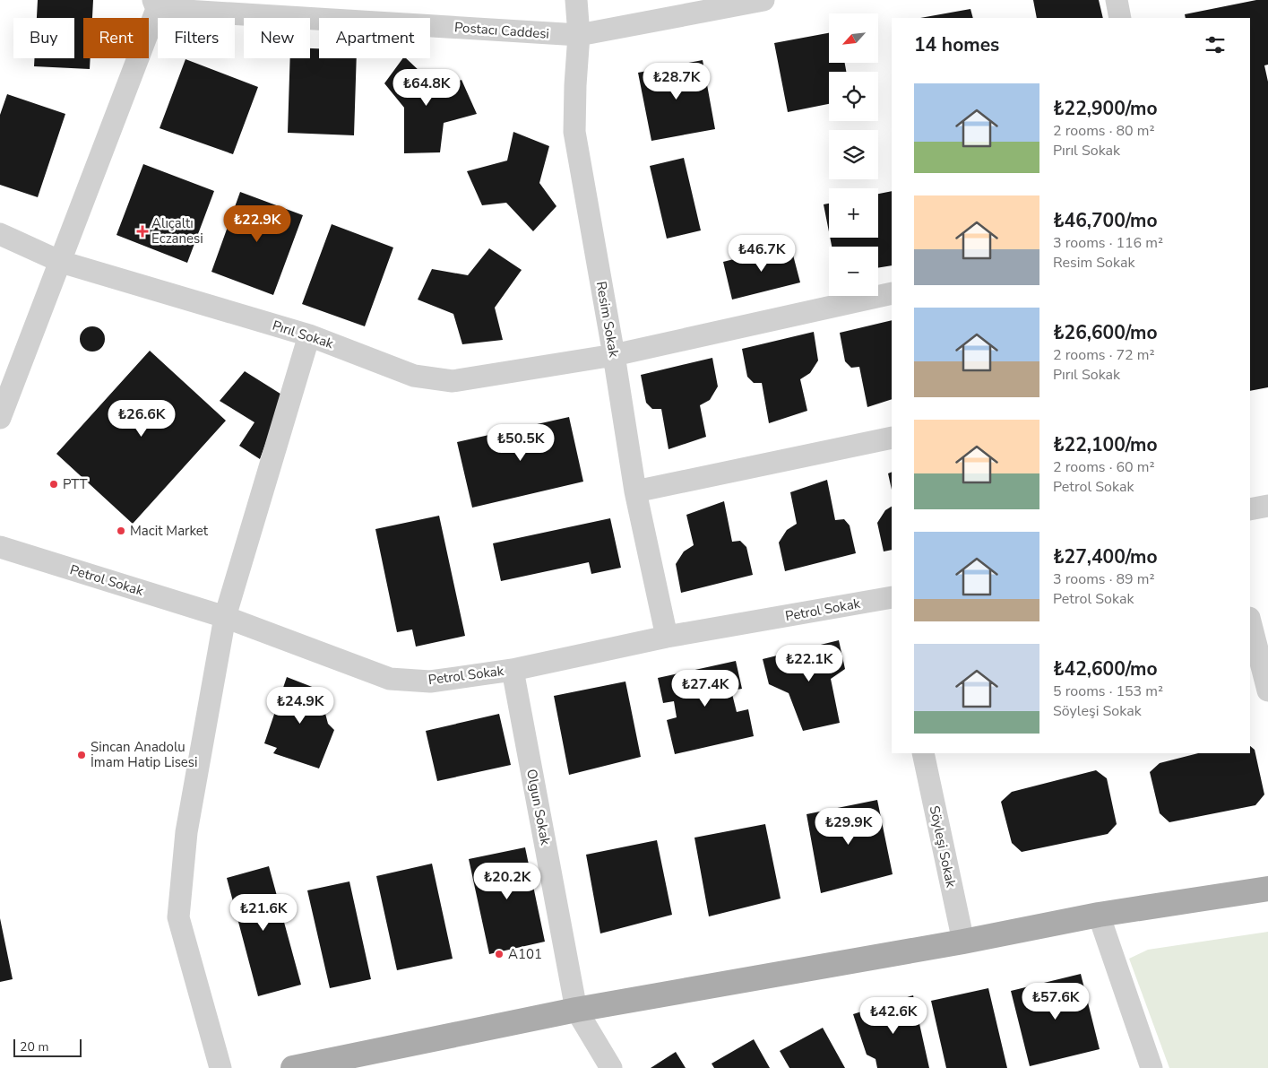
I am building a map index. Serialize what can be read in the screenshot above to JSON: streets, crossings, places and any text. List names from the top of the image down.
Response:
{
  "streets": {
    "street": [
      "Postacı Caddesi",
      "Resim Sokak",
      "Pırıl Sokak",
      "Petrol Sokak",
      "Olgun Sokak",
      "Söyleşi Sokak"
    ]
  },
  "crossings": [
    ["Postacı Caddesi", "Resim Sokak"],
    ["Resim Sokak", "Pırıl Sokak"],
    ["Resim Sokak", "Petrol Sokak"],
    ["Petrol Sokak", "Olgun Sokak"]
  ],
  "places": {
    "health": ["Alıçaltı Eczanesi"],
    "other": [
      "PTT",
      "Macit Market",
      "Sincan Anadolu İmam Hatip Lisesi",
      "A101"
    ]
  },
  "scale_bar": "20 m",
  "north": "bottom left",
  "page": {
    "map_buttons": ["+", "−"],
    "chip": [
      "Buy",
      "Rent",
      "Filters",
      "New",
      "Apartment"
    ],
    "heading": "14 homes",
    "price": [
      "₺28.7K",
      "₺64.8K",
      "₺22.9K",
      "₺46.7K",
      "₺26.6K",
      "₺50.5K",
      "₺22.1K",
      "₺27.4K",
      "₺24.9K",
      "₺29.9K",
      "₺20.2K",
      "₺21.6K",
      "₺57.6K",
      "₺42.6K"
    ],
    "list": [
      {
        "name": "₺22,900/mo",
        "note": "2 rooms · 80 m² · Pırıl Sokak"
      },
      {
        "name": "₺46,700/mo",
        "note": "3 rooms · 116 m² · Resim Sokak"
      },
      {
        "name": "₺26,600/mo",
        "note": "2 rooms · 72 m² · Pırıl Sokak"
      },
      {
        "name": "₺22,100/mo",
        "note": "2 rooms · 60 m² · Petrol Sokak"
      },
      {
        "name": "₺27,400/mo",
        "note": "3 rooms · 89 m² · Petrol Sokak"
      },
      {
        "name": "₺42,600/mo",
        "note": "5 rooms · 153 m² · Söyleşi Sokak"
      }
    ],
    "scale": "20 m"
  }
}
